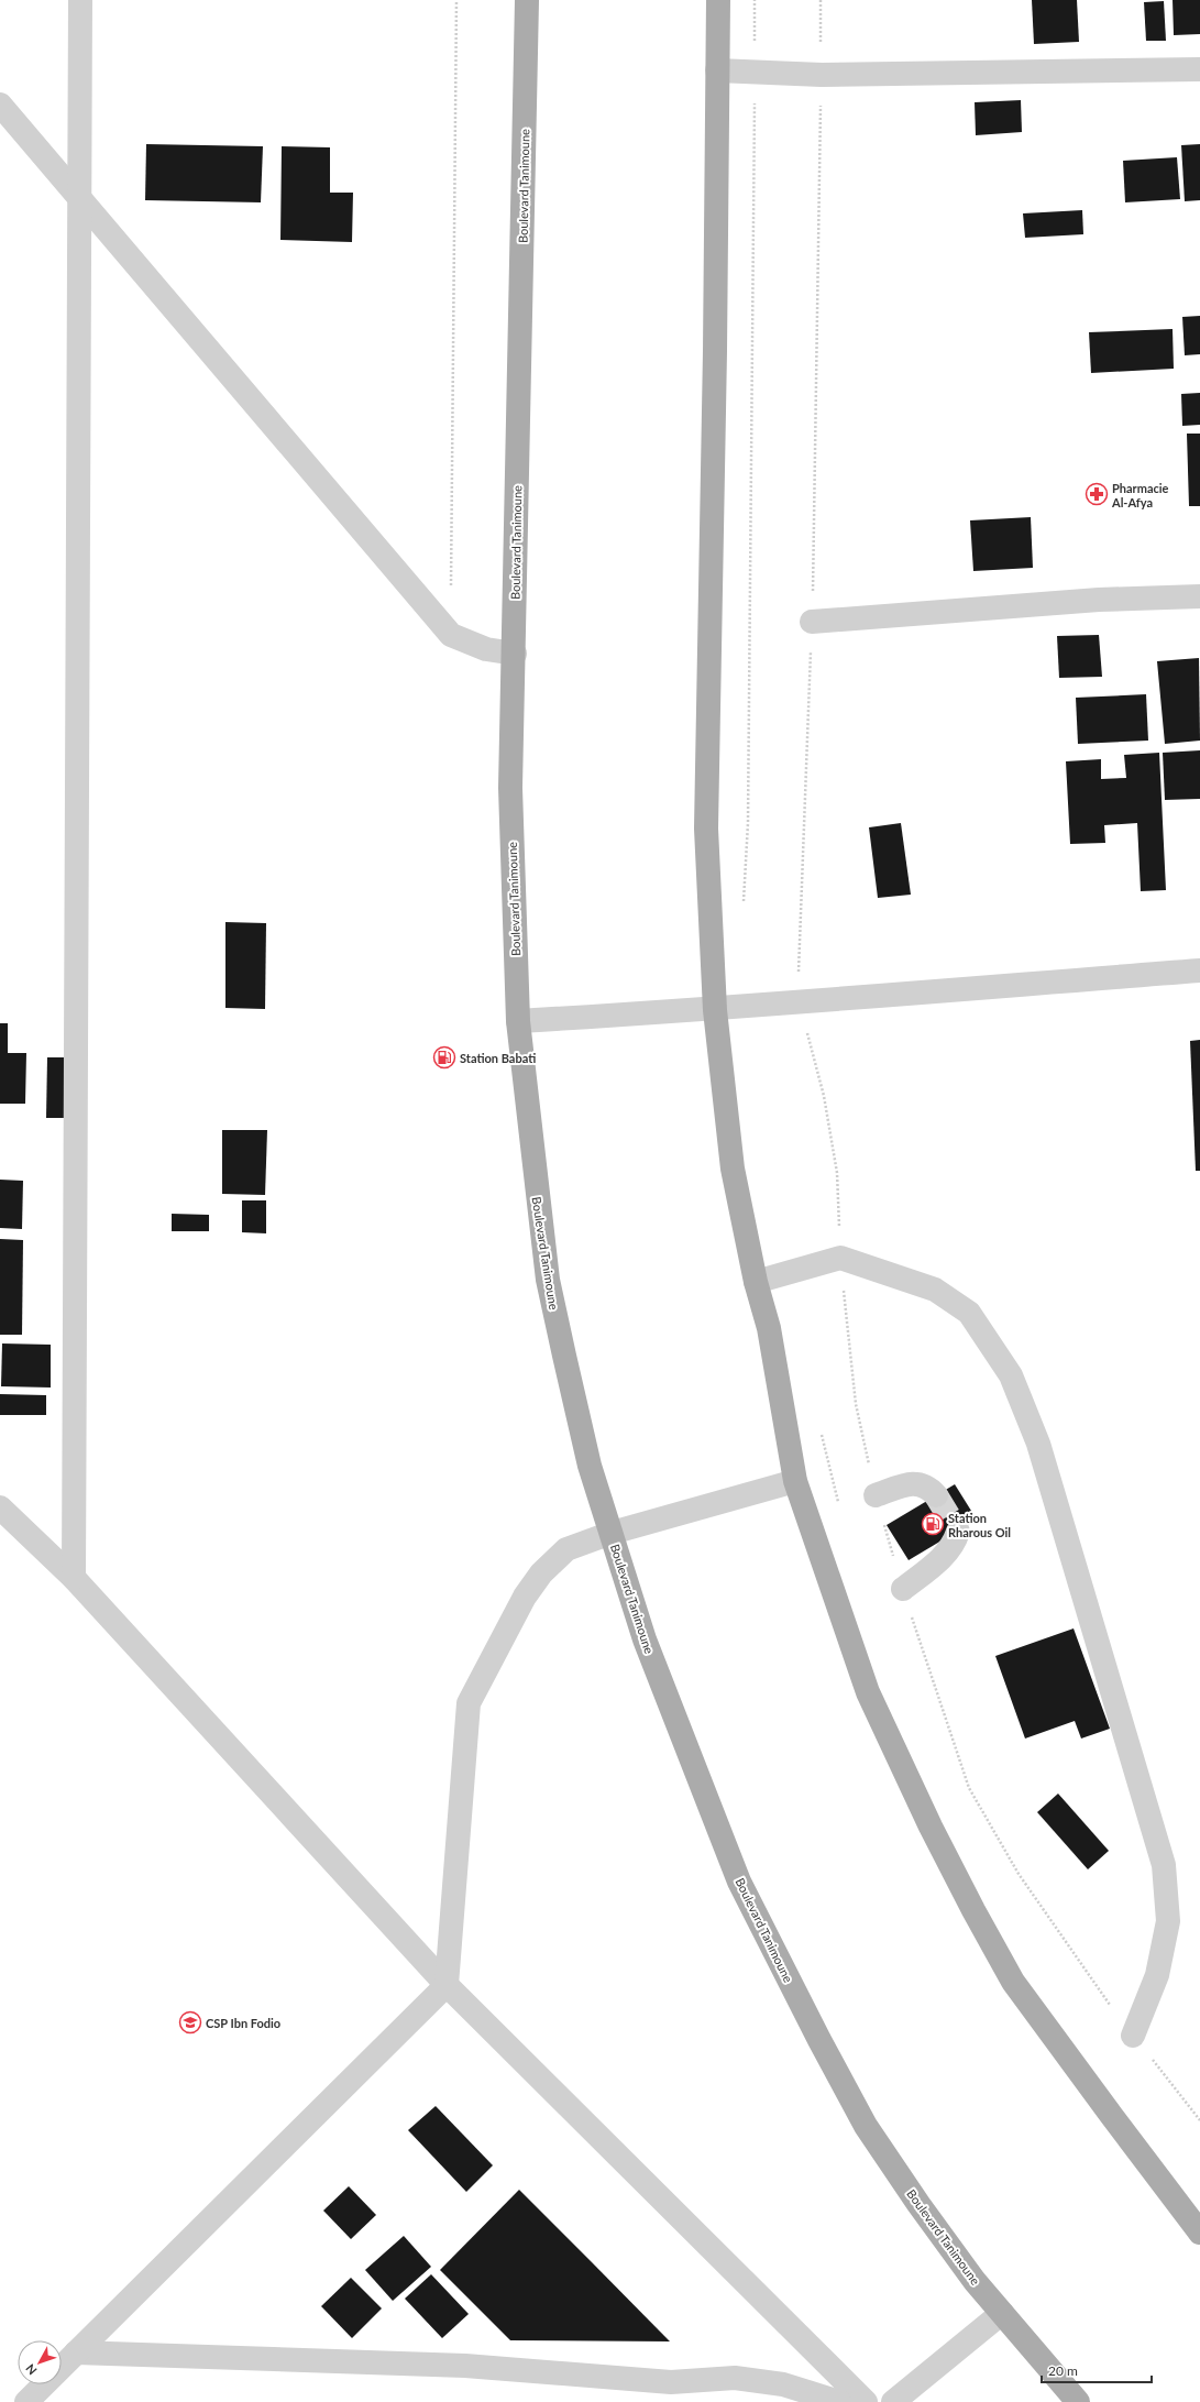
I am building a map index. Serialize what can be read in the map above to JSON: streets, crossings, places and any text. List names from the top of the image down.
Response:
{
  "streets": {
    "main road": ["Boulevard Tanimoune"]
  },
  "places": {
    "pharmacy": ["Pharmacie Al-Afya"],
    "fuel station": ["Station Babati", "Station Rharous Oil"],
    "school or university": ["CSP Ibn Fodio"]
  },
  "scale_bar": "20 m",
  "north": "bottom left"
}
